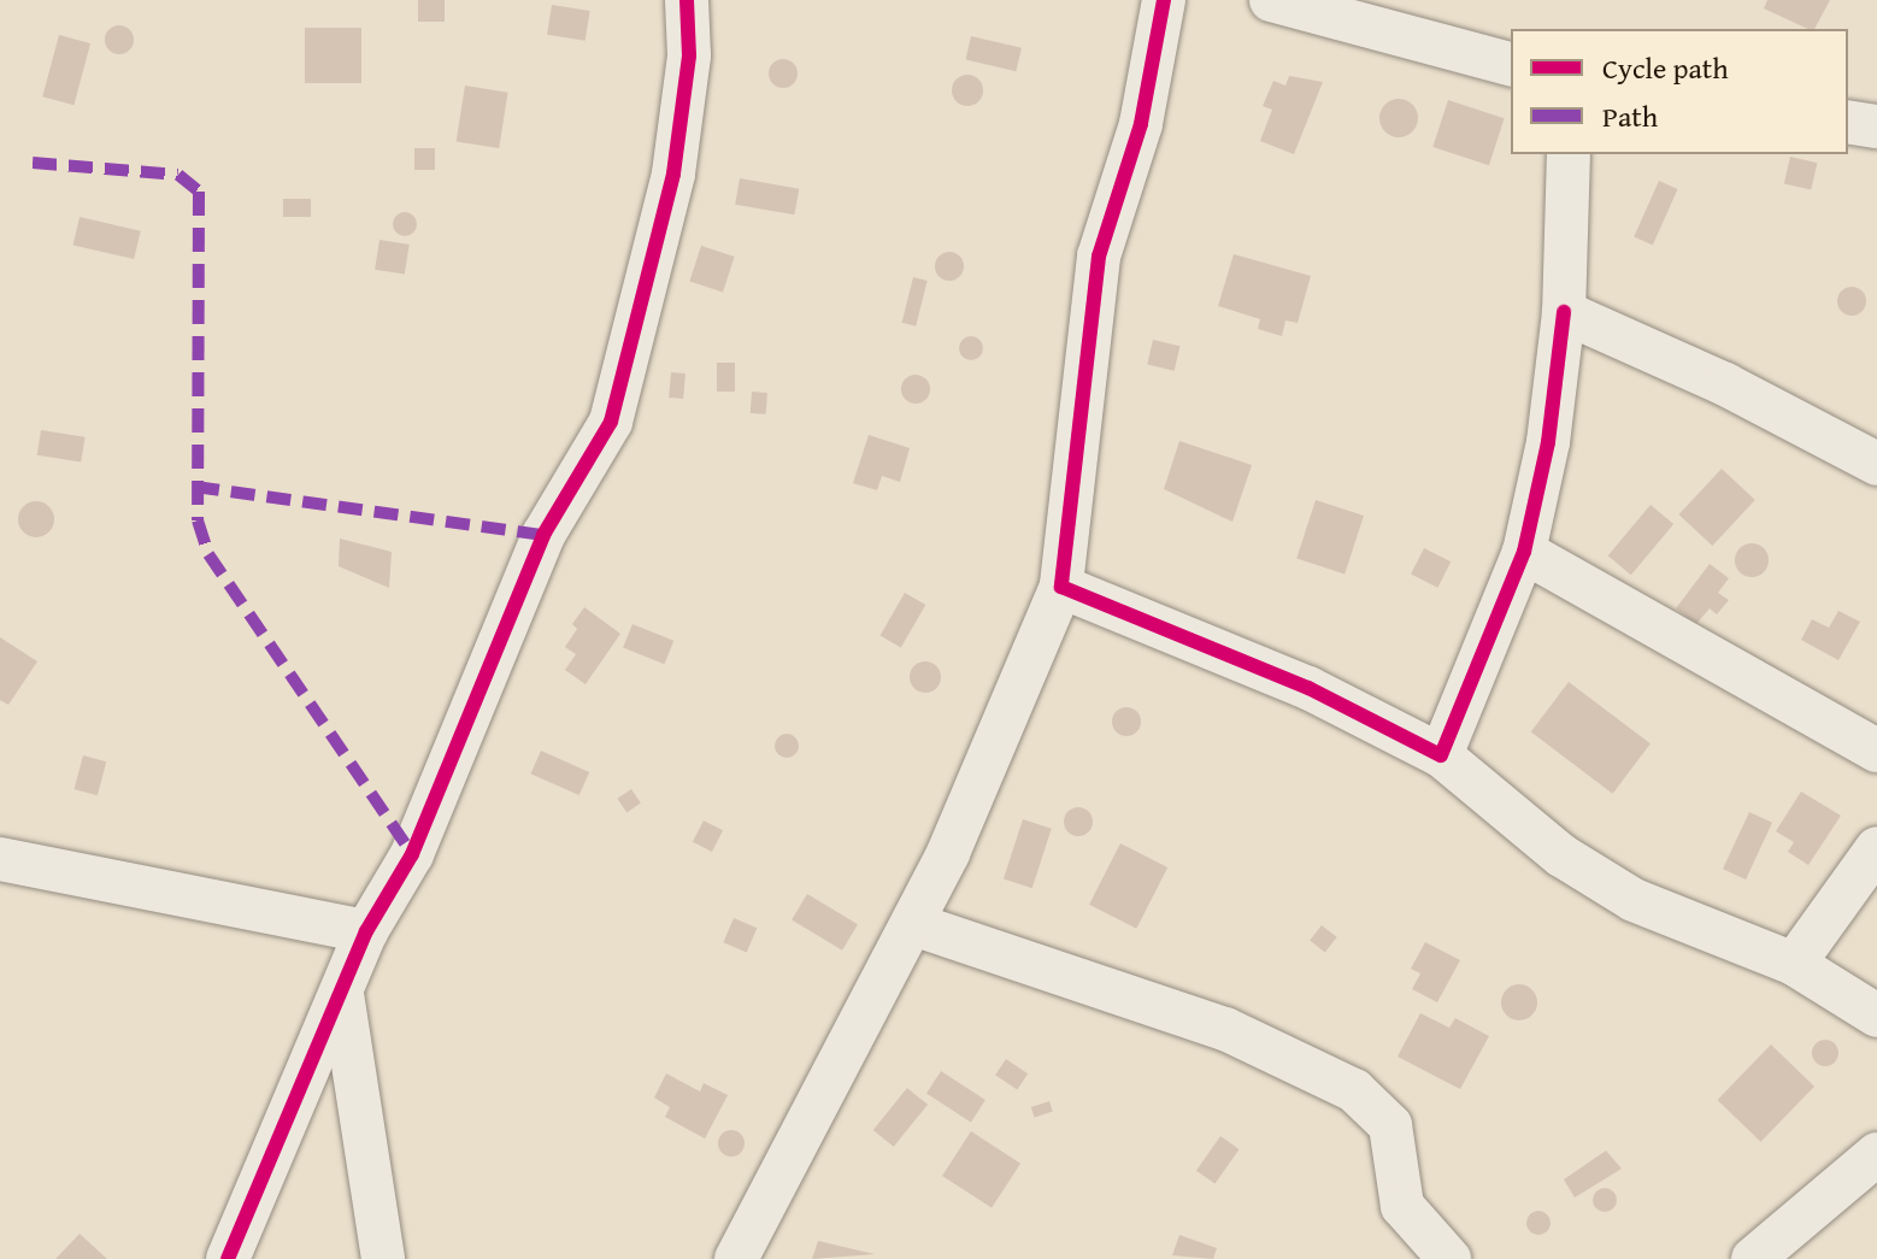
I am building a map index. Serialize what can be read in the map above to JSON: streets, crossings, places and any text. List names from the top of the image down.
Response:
{
  "legend": ["Cycle path", "Path"]
}
